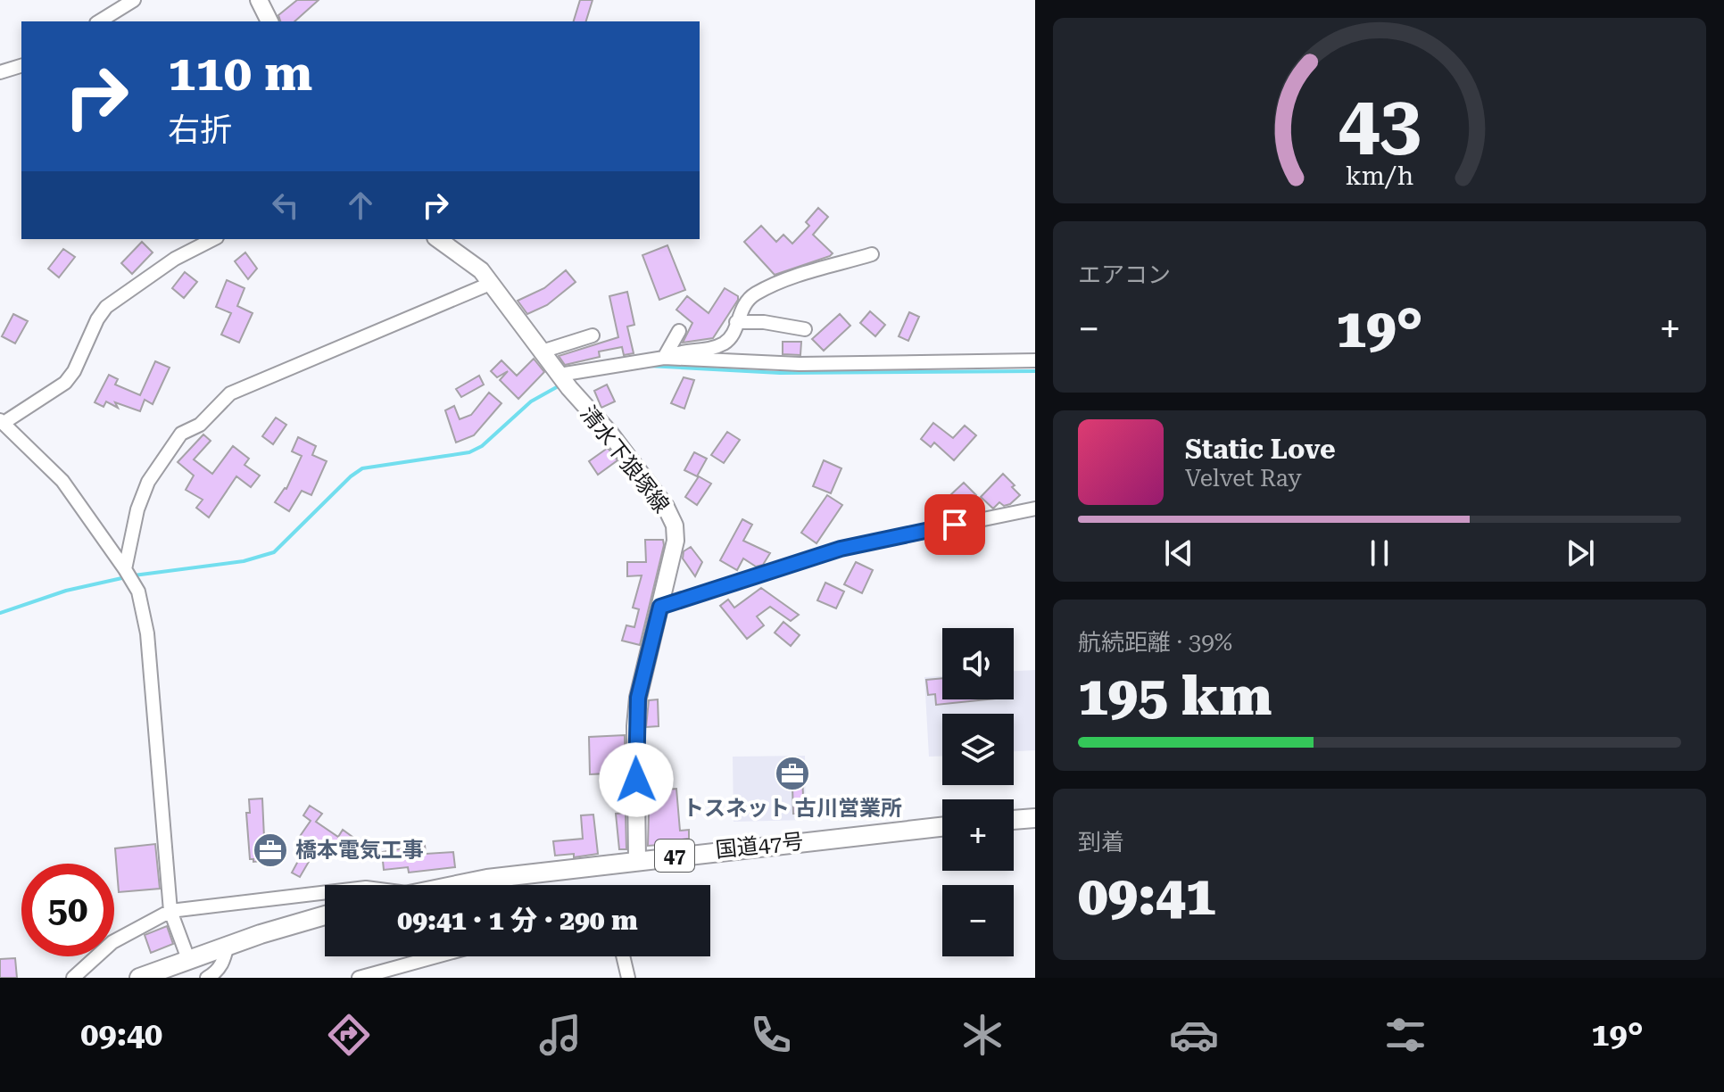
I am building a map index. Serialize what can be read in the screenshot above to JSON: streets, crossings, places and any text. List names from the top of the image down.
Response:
{
  "streets": {
    "highway": ["国道47号", "47"],
    "main road": ["清水下狼塚線"]
  },
  "crossings": [
    ["清水下狼塚線", "国道47号"]
  ],
  "places": {
    "office": ["トスネット 古川営業所", "橋本電気工事"]
  },
  "page": {
    "turn": ["110 m", "右折"],
    "tile": [
      "エアコン",
      ["航続距離 · 39%", "195 km"],
      ["到着", "09:41"]
    ],
    "heat": ["−", "19°", "+"],
    "song": ["Static Love", "Velvet Ray"],
    "map_buttons": ["+", "−"],
    "limit": "50",
    "trip": "09:41 · 1 分 · 290 m",
    "tabs": ["09:40", "19°"],
    "gauge": ["43", "km/h"]
  }
}
